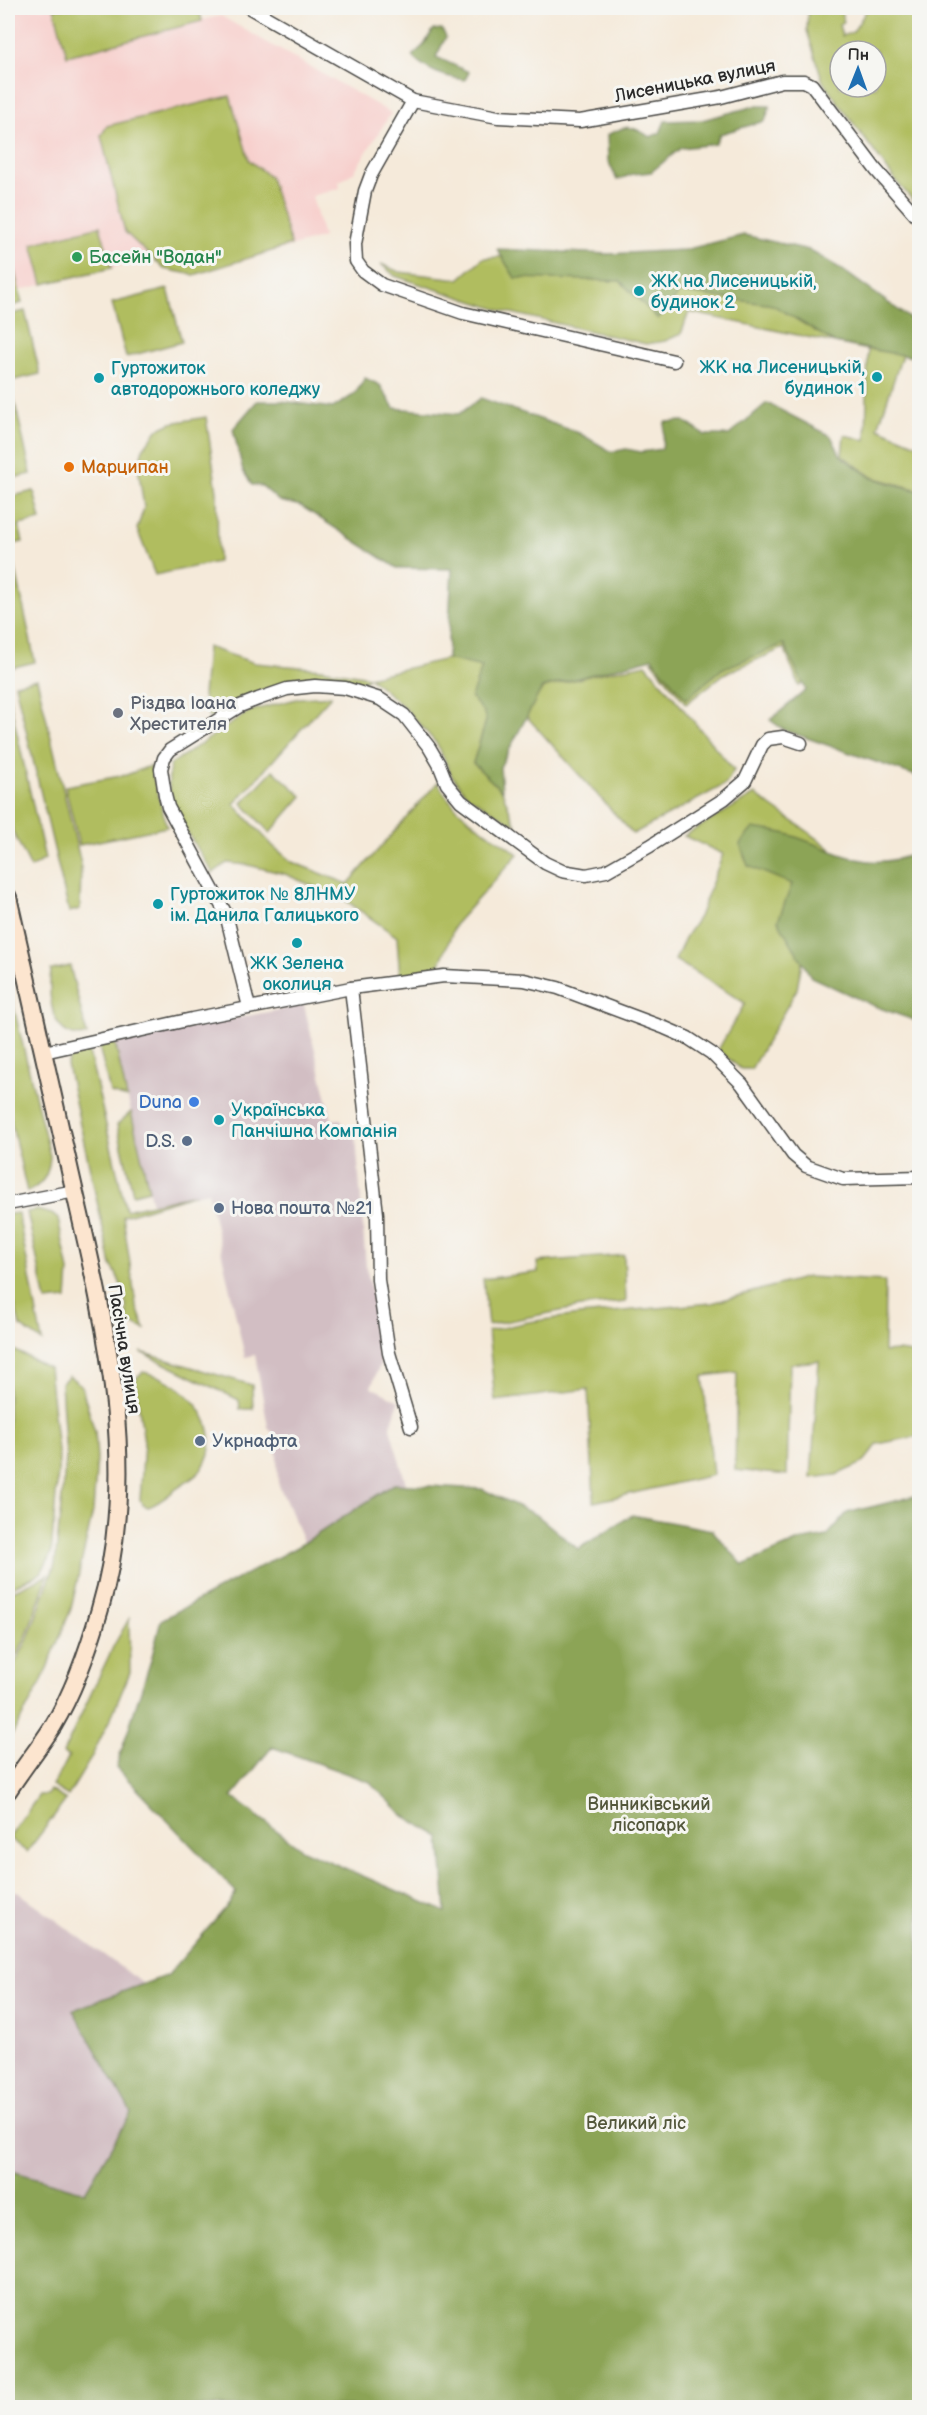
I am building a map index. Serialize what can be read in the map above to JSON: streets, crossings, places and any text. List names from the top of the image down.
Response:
{
  "streets": {
    "main road": ["Пасічна вулиця"],
    "street": ["Лисеницька вулиця"]
  },
  "parks": ["Винниківський лісопарк", "Великий ліс"],
  "places": [
    "Басейн \"Водан\"",
    "ЖК на Лисеницькій, будинок 2",
    "ЖК на Лисеницькій, будинок 1",
    "Гуртожиток автодорожнього коледжу",
    "Марципан",
    "Різдва Іоана Хрестителя",
    "Гуртожиток № 8ЛНМУ ім. Данила Галицького",
    "ЖК Зелена околиця",
    "Duna",
    "Українська Панчішна Компанія",
    "D.S.",
    "Нова пошта №21",
    "Укрнафта"
  ],
  "north": "top"
}
